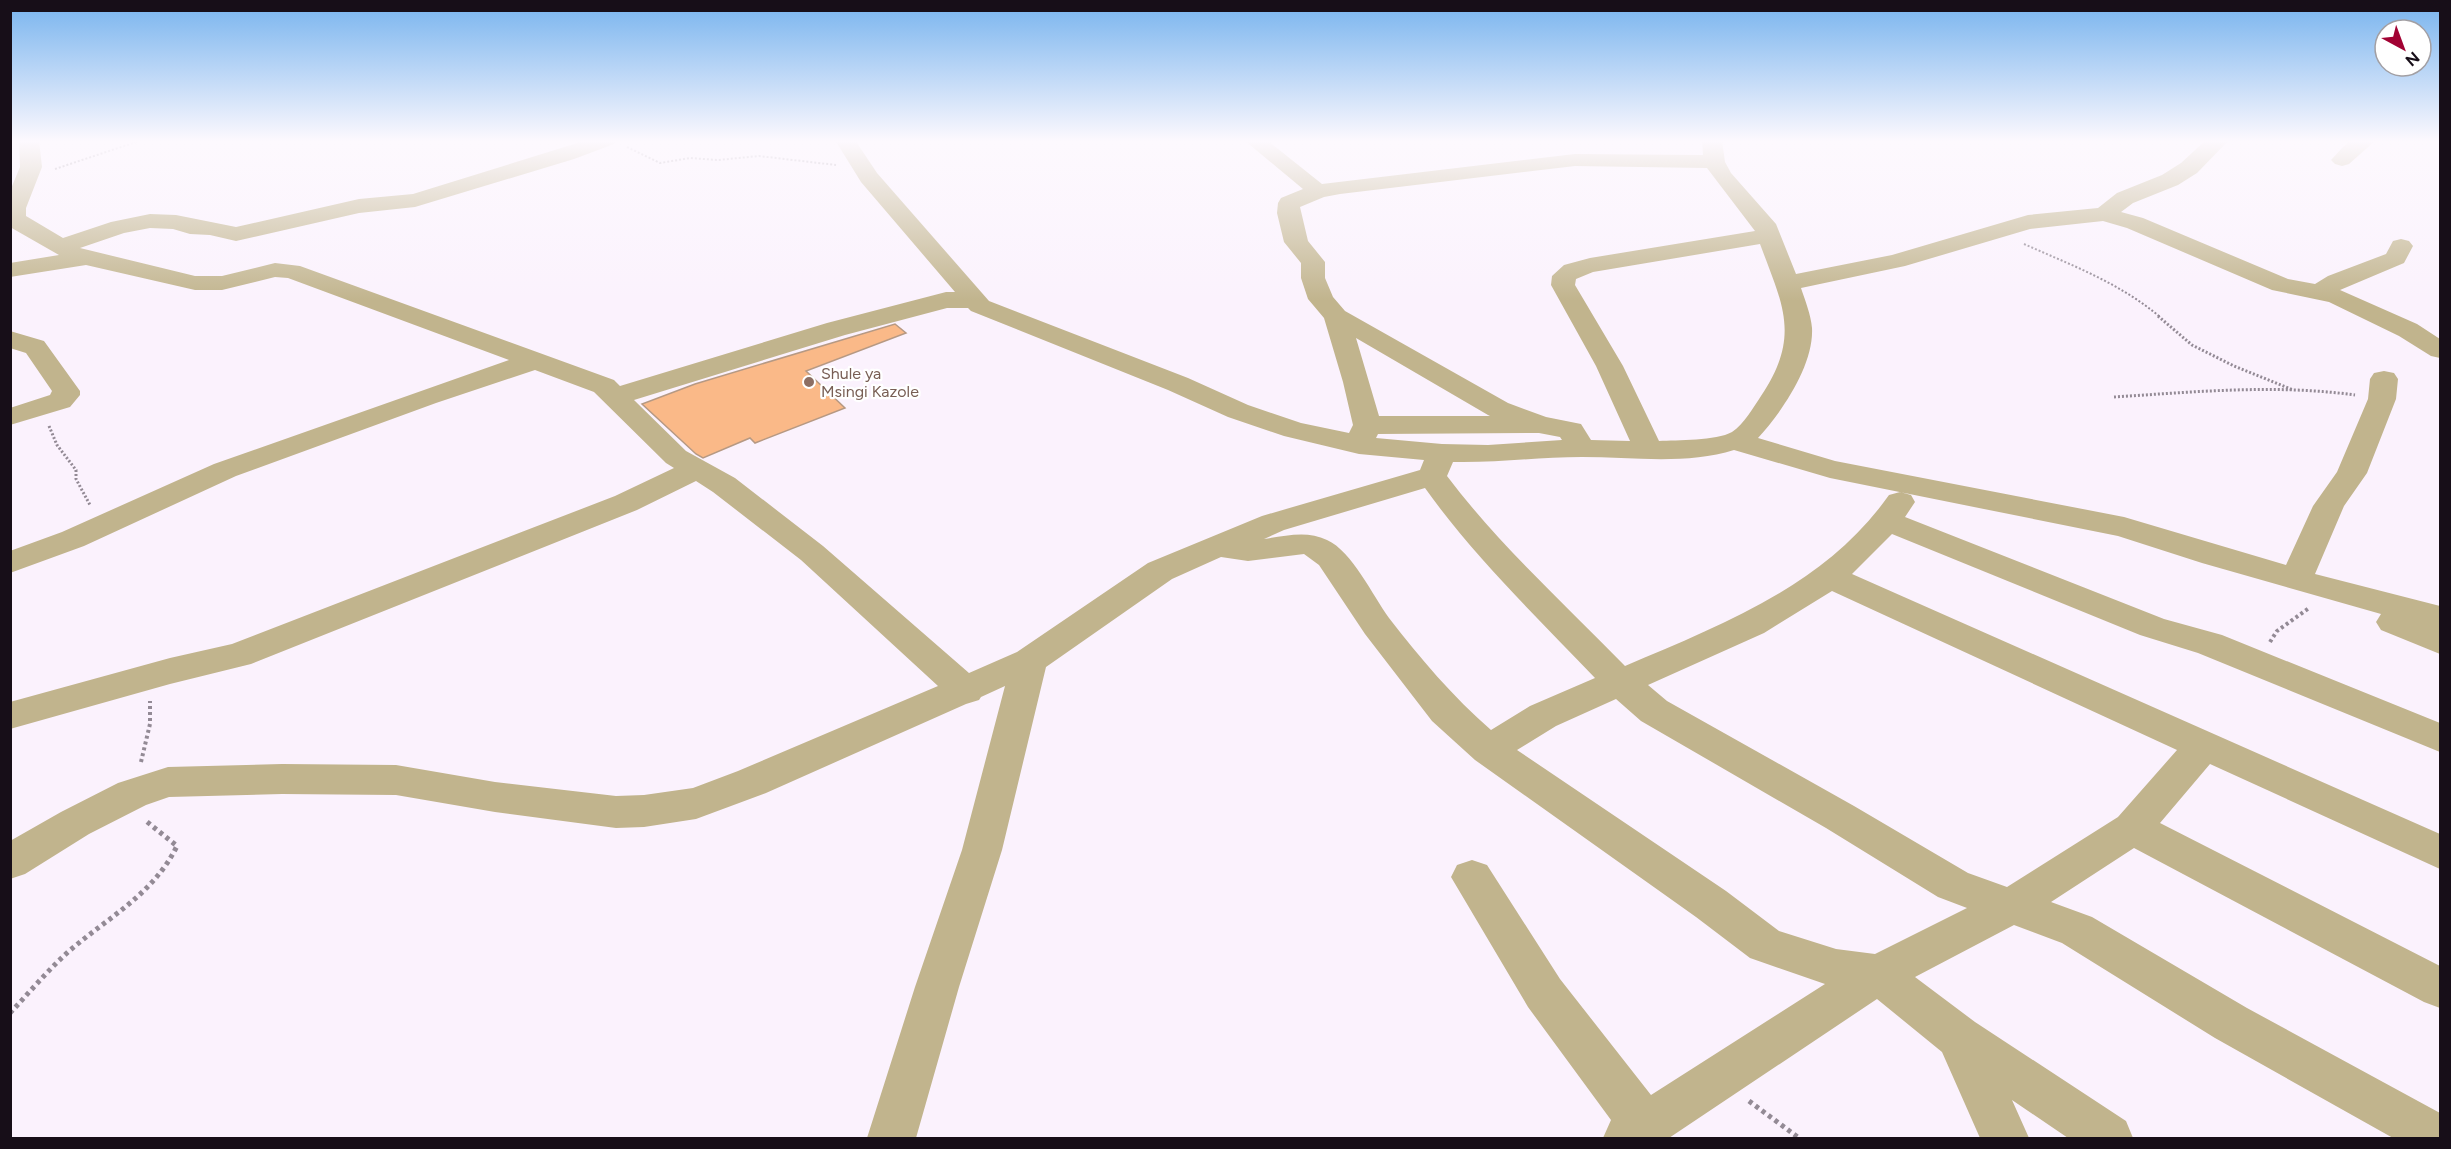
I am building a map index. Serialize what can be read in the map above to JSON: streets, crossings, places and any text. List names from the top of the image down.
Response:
{
  "places": ["Shule ya Msingi Kazole"],
  "north": "bottom right"
}
